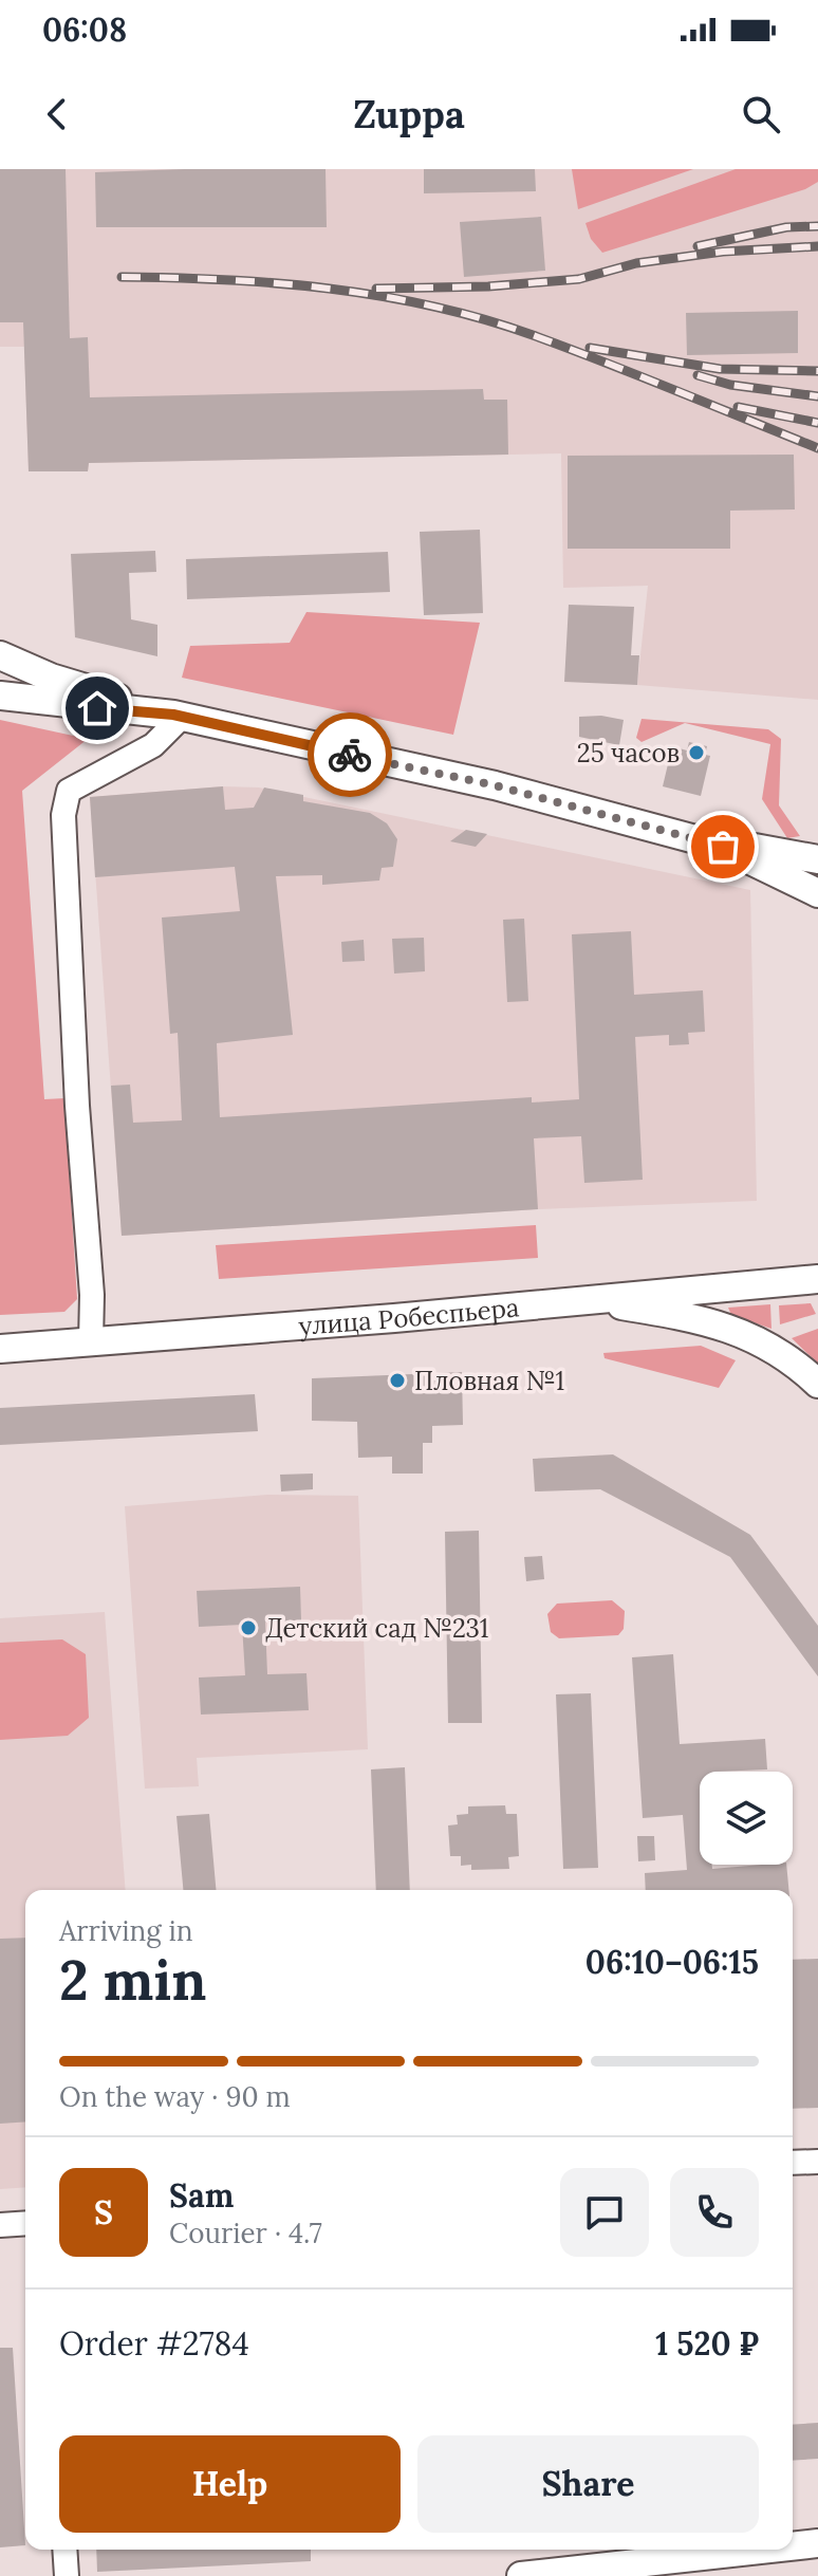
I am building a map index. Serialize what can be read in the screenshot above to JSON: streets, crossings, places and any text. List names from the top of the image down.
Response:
{
  "streets": {
    "main road": ["улица Робеспьера"]
  },
  "places": ["25 часов", "Пловная №1", "Детский сад №231"],
  "page": {
    "status": "06:08",
    "header": "Zuppa",
    "heading": ["2 min", "Arriving in", "06:10–06:15"],
    "panel": [
      "Sam",
      "Courier · 4.7",
      "Order #2784",
      "1 520 ₽"
    ],
    "bar": "On the way · 90 m",
    "round": "S",
    "buttons": ["Help", "Share"]
  }
}
